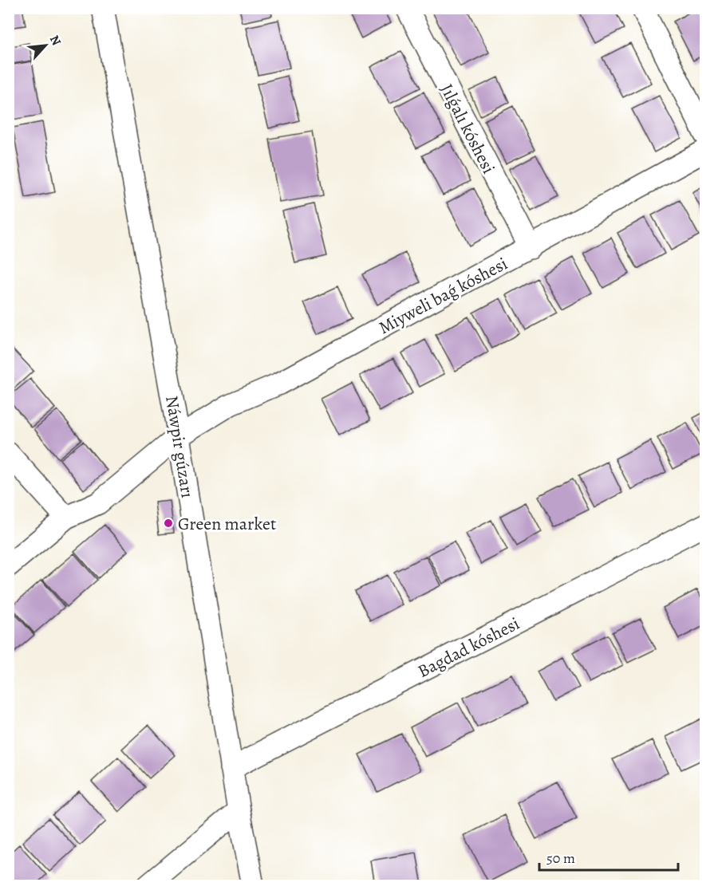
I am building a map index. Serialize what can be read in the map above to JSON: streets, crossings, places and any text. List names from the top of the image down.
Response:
{
  "streets": {
    "street": [
      "Jılǵalı kóshesi",
      "Miyweli baǵ kóshesi",
      "Náwpir gúzarı",
      "Bagdad kóshesi"
    ]
  },
  "crossings": [
    ["Jılǵalı kóshesi", "Miyweli baǵ kóshesi"],
    ["Miyweli baǵ kóshesi", "Náwpir gúzarı"],
    ["Náwpir gúzarı", "Bagdad kóshesi"]
  ],
  "places": ["Green market"],
  "scale_bar": "50 m",
  "north": "top right"
}
